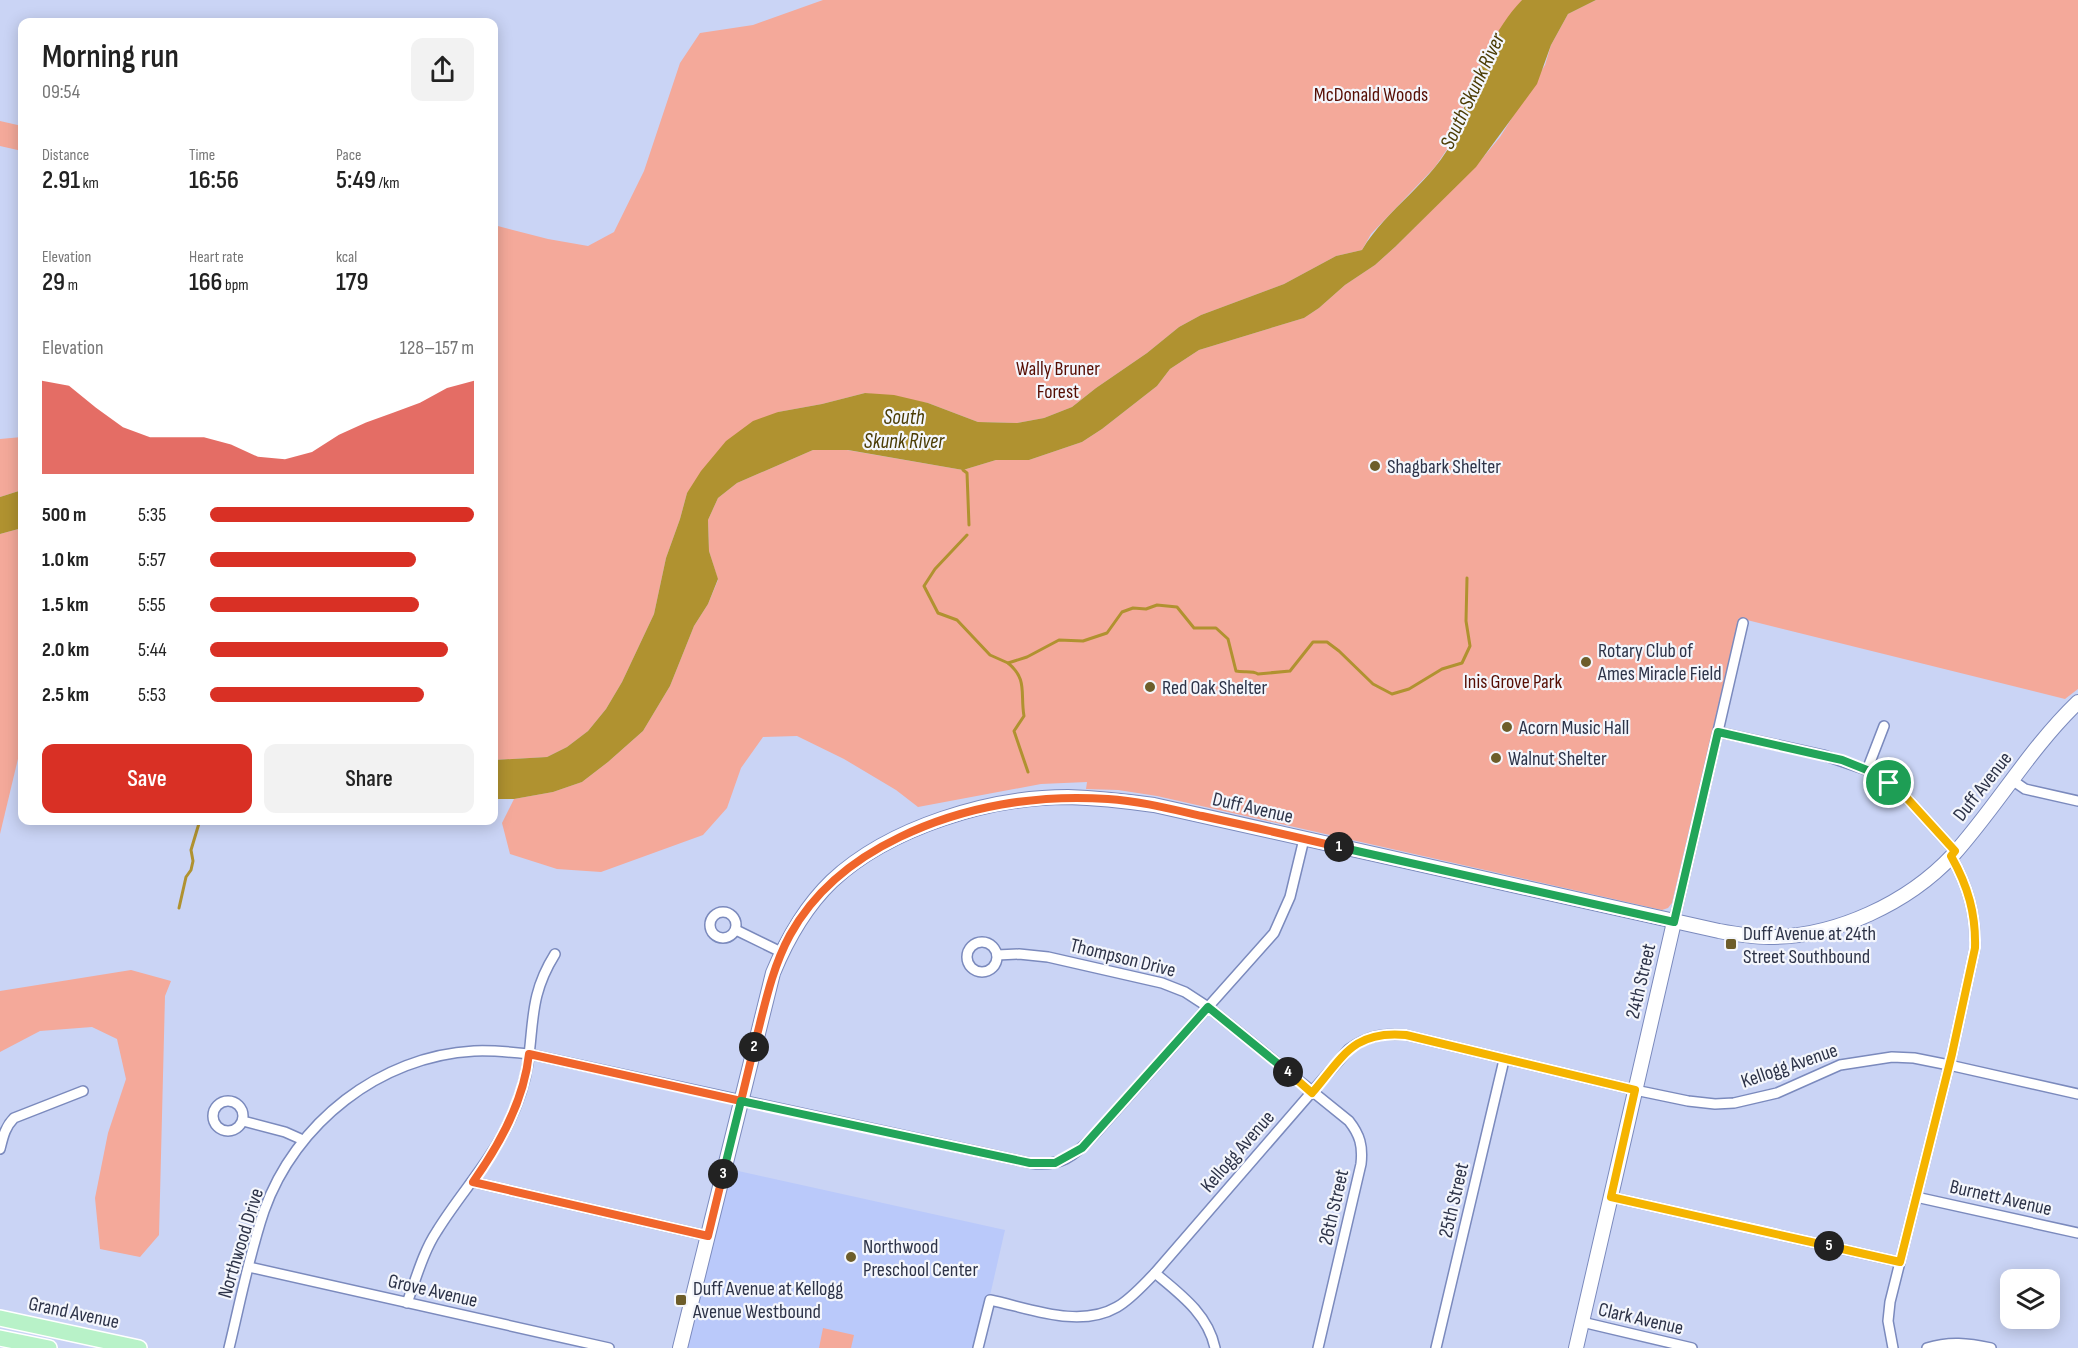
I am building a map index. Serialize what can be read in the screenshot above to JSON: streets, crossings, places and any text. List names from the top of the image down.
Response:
{
  "streets": {
    "main road": ["Duff Avenue", "24th Street", "Grand Avenue"],
    "street": [
      "Thompson Drive",
      "Kellogg Avenue",
      "Burnett Avenue",
      "25th Street",
      "26th Street",
      "Northwood Drive",
      "Grove Avenue",
      "Clark Avenue"
    ]
  },
  "crossings": [
    ["Duff Avenue", "24th Street"],
    ["Duff Avenue", "Northwood Drive"],
    ["Thompson Drive", "Kellogg Avenue"],
    ["Thompson Drive", "26th Street"],
    ["Thompson Drive", "Northwood Drive"],
    ["24th Street", "Kellogg Avenue"],
    ["24th Street", "Clark Avenue"],
    ["Kellogg Avenue", "25th Street"],
    ["Kellogg Avenue", "26th Street"],
    ["Northwood Drive", "Grove Avenue"]
  ],
  "water": ["South Skunk River"],
  "parks": ["McDonald Woods", "Wally Bruner Forest", "Inis Grove Park"],
  "places": {
    "other": [
      "Shagbark Shelter",
      "Rotary Club of Ames Miracle Field",
      "Red Oak Shelter",
      "Acorn Music Hall",
      "Walnut Shelter",
      "Northwood Preschool Center"
    ],
    "transit": ["Duff Avenue at 24th Street Southbound", "Duff Avenue at Kellogg Avenue Westbound"]
  },
  "page": {
    "heading": ["Morning run", "09:54"],
    "stats": [
      ["Distance", "2.91 km"],
      ["Time", "16:56"],
      ["Pace", "5:49 /km"],
      ["Elevation", "29 m"],
      ["Heart rate", "166 bpm"],
      ["kcal", "179"]
    ],
    "chart": ["Elevation", "128–157 m"],
    "list": [
      {
        "name": "500 m",
        "note": "5:35"
      },
      {
        "name": "1.0 km",
        "note": "5:57"
      },
      {
        "name": "1.5 km",
        "note": "5:55"
      },
      {
        "name": "2.0 km",
        "note": "5:44"
      },
      {
        "name": "2.5 km",
        "note": "5:53"
      }
    ],
    "buttons": ["Save", "Share"],
    "pins": [
      "1",
      "2",
      "4",
      "3",
      "5"
    ]
  }
}
